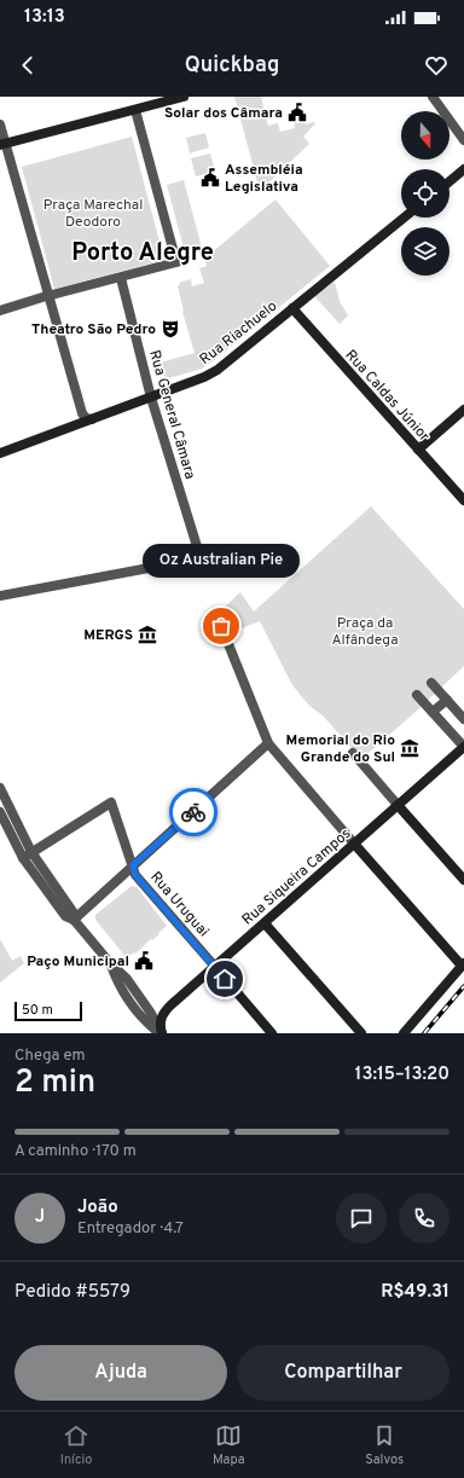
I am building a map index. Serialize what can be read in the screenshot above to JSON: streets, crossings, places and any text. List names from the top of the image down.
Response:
{
  "streets": {
    "street": [
      "Rua Riachuelo",
      "Rua Caldas Júnior",
      "Rua General Câmara",
      "Rua Siqueira Campos",
      "Rua Uruguai"
    ]
  },
  "crossings": [
    ["Rua Riachuelo", "Rua Caldas Júnior"],
    ["Rua Riachuelo", "Rua General Câmara"],
    ["Rua Siqueira Campos", "Rua Uruguai"]
  ],
  "districts": ["Porto Alegre"],
  "parks": ["Praça Marechal Deodoro", "Praça da Alfândega"],
  "places": {
    "public building": ["Solar dos Câmara", "Assembléia Legislativa", "Paço Municipal"],
    "theatre": ["Theatro São Pedro"],
    "other": ["Oz Australian Pie"],
    "museum": ["MERGS", "Memorial do Rio Grande do Sul"]
  },
  "scale_bar": "50 m",
  "north": "bottom",
  "page": {
    "status": "13:13",
    "header": "Quickbag",
    "bubble": "Oz Australian Pie",
    "scale": "50 m",
    "heading": ["2 min", "Chega em", "13:15–13:20"],
    "panel": [
      "João",
      "Entregador · 4.7",
      "Pedido #5579",
      "R$49.31"
    ],
    "bar": "A caminho · 170 m",
    "round": "J",
    "buttons": ["Ajuda", "Compartilhar"],
    "tabs": ["Início", "Mapa", "Salvos"]
  }
}
